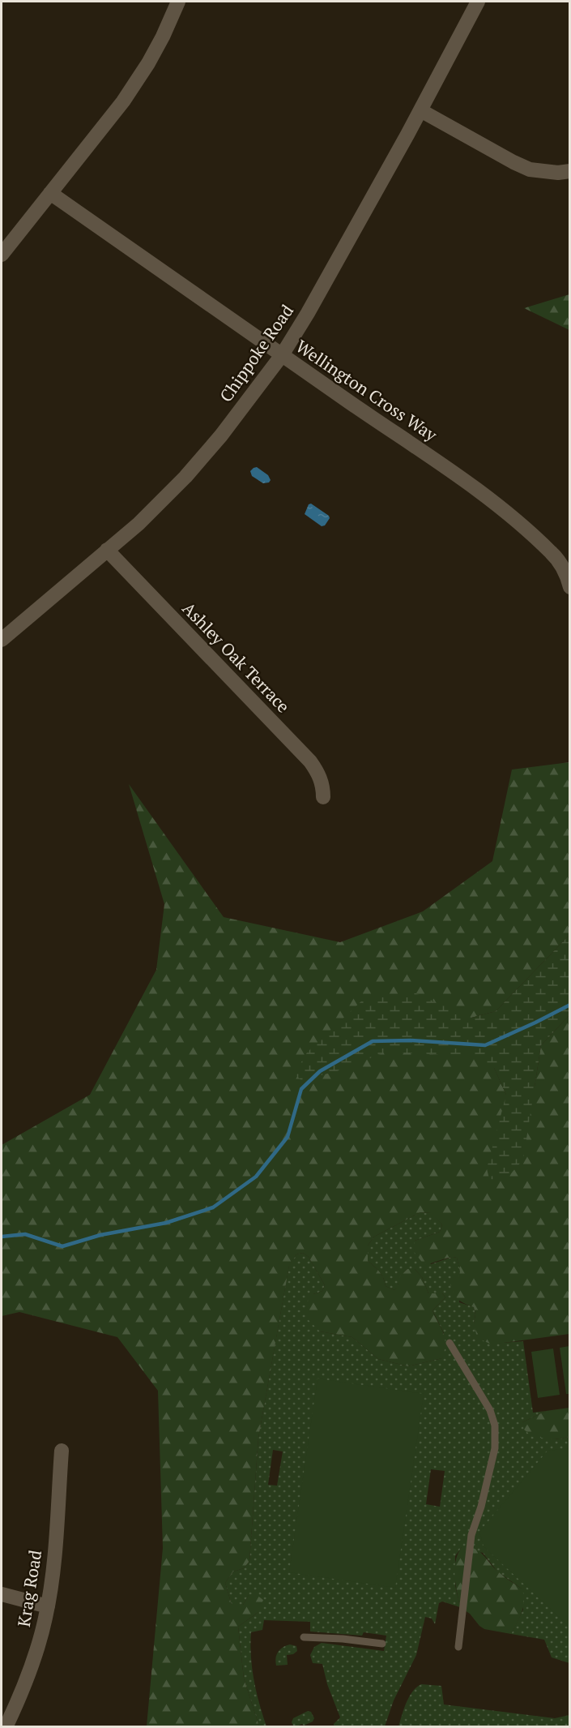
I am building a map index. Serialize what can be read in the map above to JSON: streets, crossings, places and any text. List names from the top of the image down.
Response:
{
  "streets": {
    "street": [
      "Chippoke Road",
      "Wellington Cross Way",
      "Ashley Oak Terrace",
      "Krag Road"
    ]
  },
  "crossings": [
    ["Chippoke Road", "Wellington Cross Way"],
    ["Chippoke Road", "Ashley Oak Terrace"]
  ]
}
